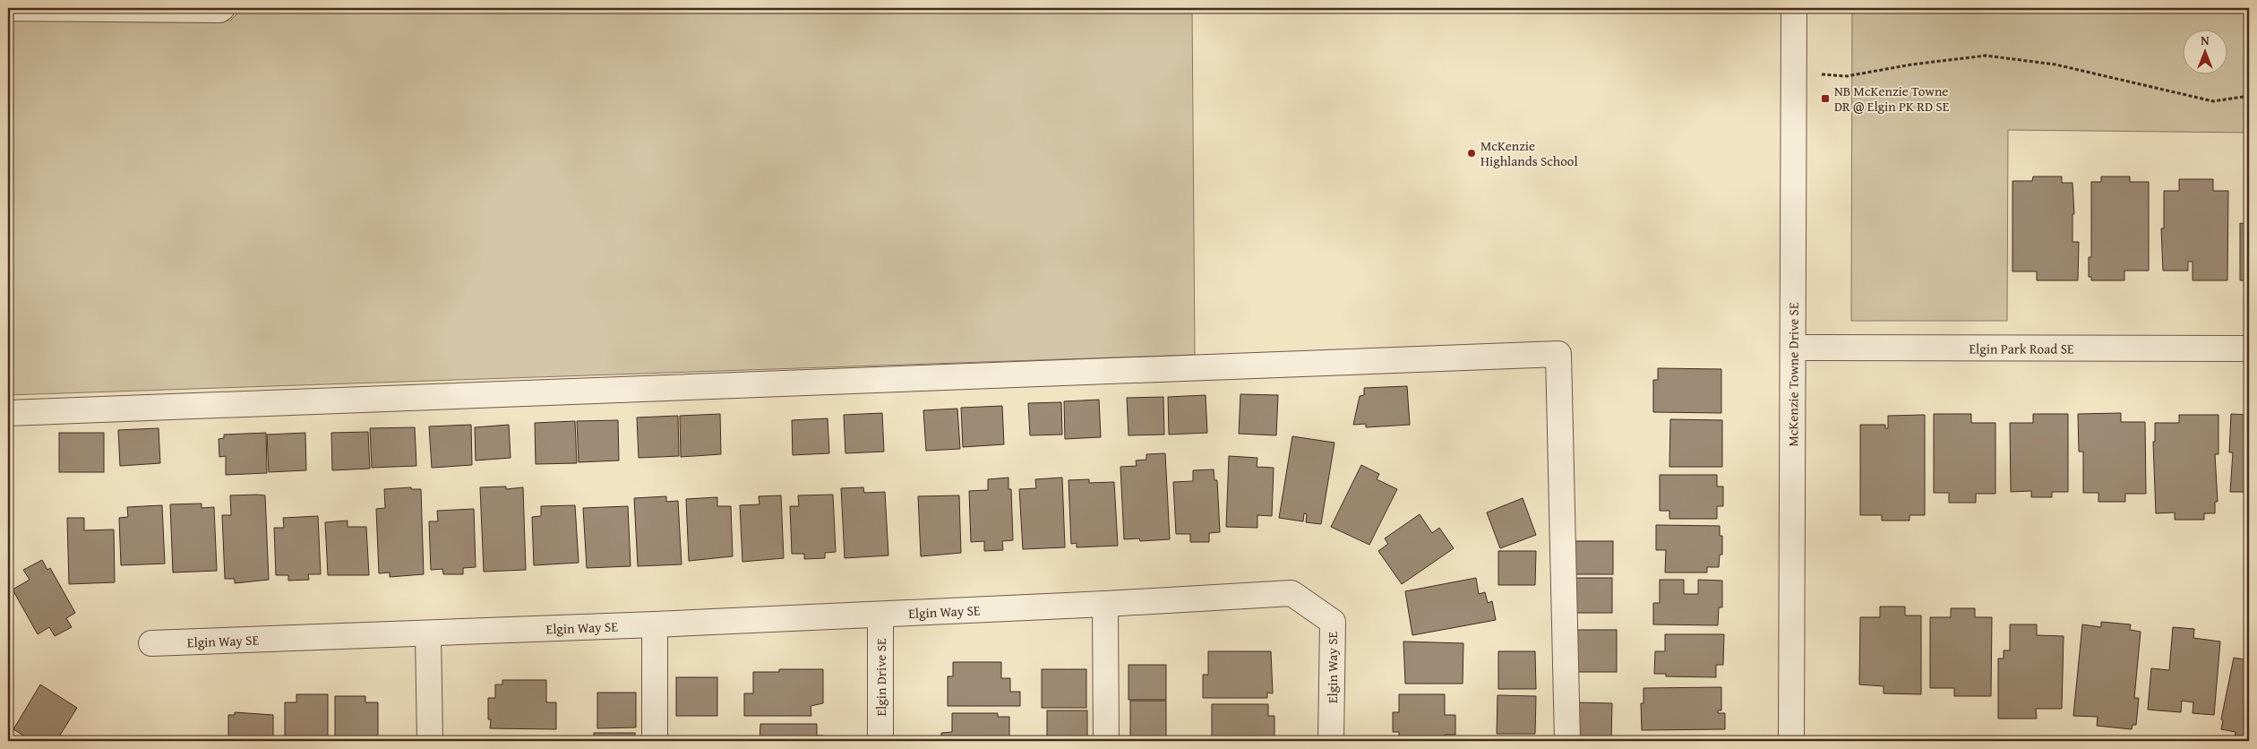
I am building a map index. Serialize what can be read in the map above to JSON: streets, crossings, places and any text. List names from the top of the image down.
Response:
{
  "streets": {
    "street": [
      "Elgin Park Road SE",
      "McKenzie Towne Drive SE",
      "Elgin Way SE",
      "Elgin Drive SE"
    ]
  },
  "crossings": [
    ["Elgin Park Road SE", "McKenzie Towne Drive SE"],
    ["Elgin Way SE", "Elgin Drive SE"]
  ],
  "places": {
    "transit": ["NB McKenzie Towne DR @ Elgin PK RD SE"],
    "other": ["McKenzie Highlands School"]
  },
  "north": "top"
}
